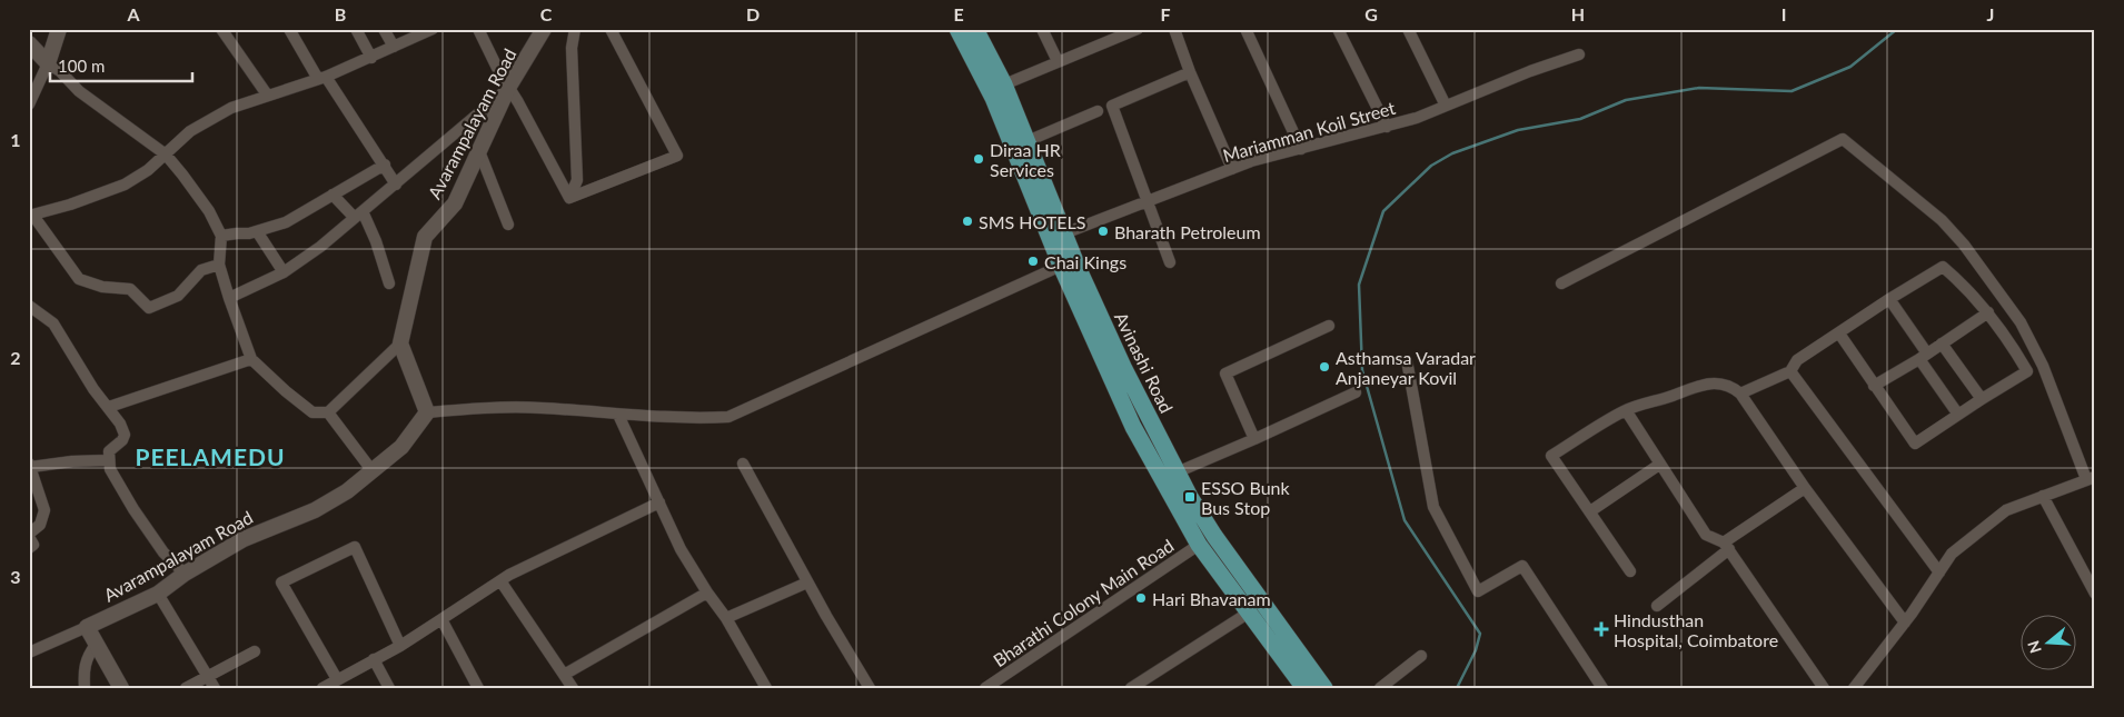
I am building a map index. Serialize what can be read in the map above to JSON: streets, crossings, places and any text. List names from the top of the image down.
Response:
{
  "streets": {
    "main road": ["Avinashi Road"],
    "street": ["Avarampalayam Road", "Mariamman Koil Street", "Bharathi Colony Main Road"]
  },
  "crossings": [
    ["Mariamman Koil Street", "Avinashi Road"],
    ["Avinashi Road", "Bharathi Colony Main Road"]
  ],
  "districts": ["PEELAMEDU"],
  "places": {
    "other": [
      "Diraa HR Services",
      "SMS HOTELS",
      "Bharath Petroleum",
      "Chai Kings",
      "Asthamsa Varadar Anjaneyar Kovil",
      "Hari Bhavanam"
    ],
    "transit": ["ESSO Bunk Bus Stop"],
    "health": ["Hindusthan Hospital, Coimbatore"]
  },
  "scale_bar": "100 m",
  "north": "left",
  "grid": {
    "columns": [
      "A",
      "B",
      "C",
      "D",
      "E",
      "F",
      "G",
      "H",
      "I",
      "J"
    ],
    "rows": ["1", "2", "3"]
  }
}
